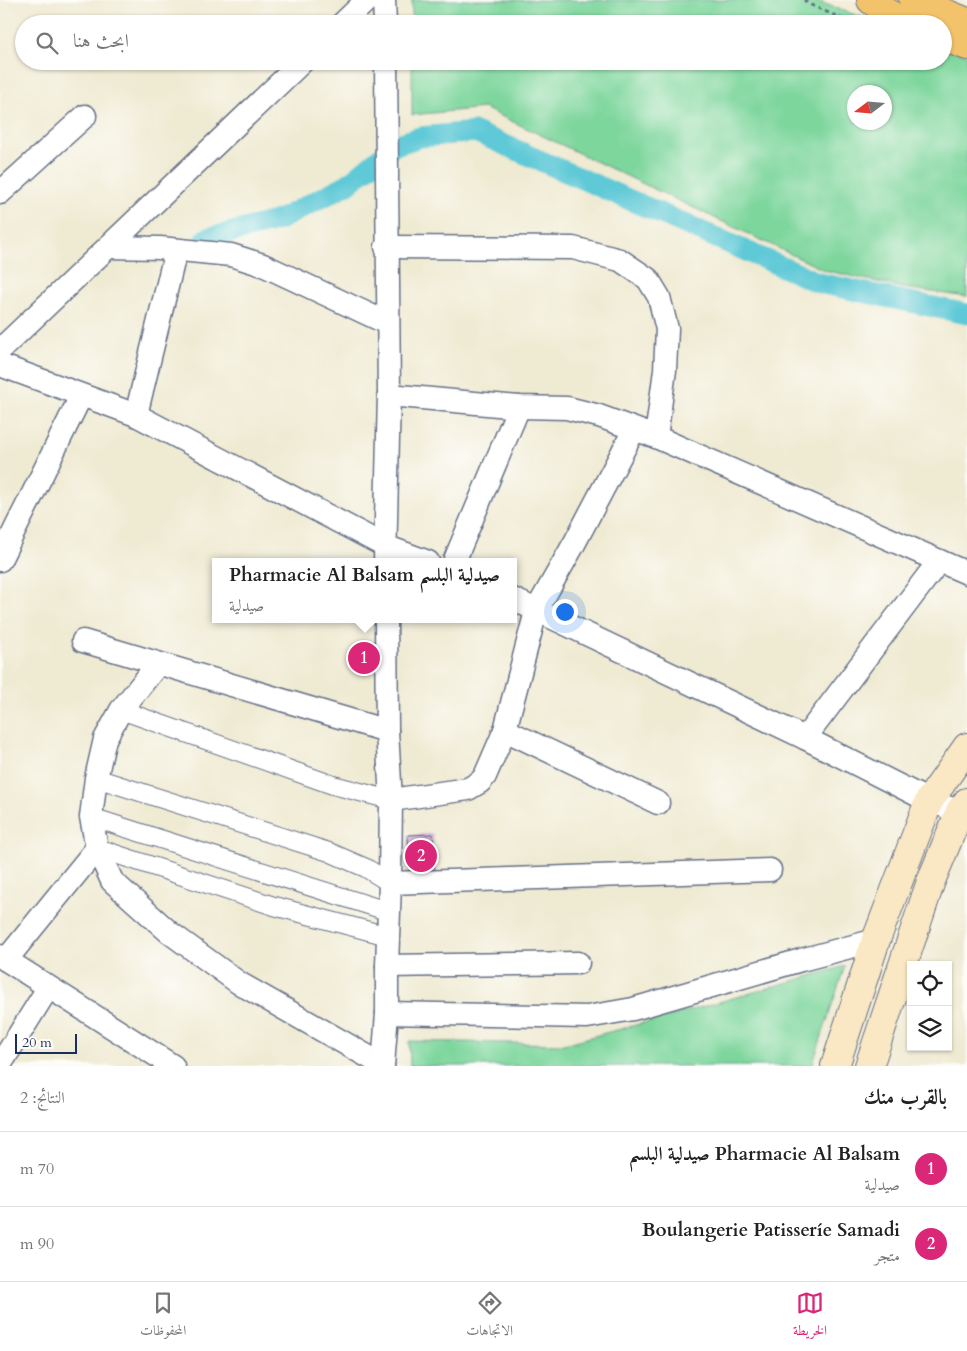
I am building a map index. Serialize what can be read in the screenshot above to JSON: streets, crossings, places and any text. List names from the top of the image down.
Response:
{
  "scale_bar": "20 m",
  "north": "left",
  "page": {
    "search": "ابحث هنا",
    "popup": ["Pharmacie Al Balsam صيدلية البلسم", "صيدلية"],
    "pins": ["1", "2"],
    "scale": "20 m",
    "heading": ["بالقرب منك", "النتائج: 2"],
    "list": [
      {
        "mark": "1",
        "name": "Pharmacie Al Balsam صيدلية البلسم",
        "note": "صيدلية",
        "value": "70 m"
      },
      {
        "mark": "2",
        "name": "Boulangerie Patisseríe Samadi",
        "note": "متجر",
        "value": "90 m"
      }
    ],
    "nav": ["الخريطة", "الاتجاهات", "المحفوظات"]
  }
}
